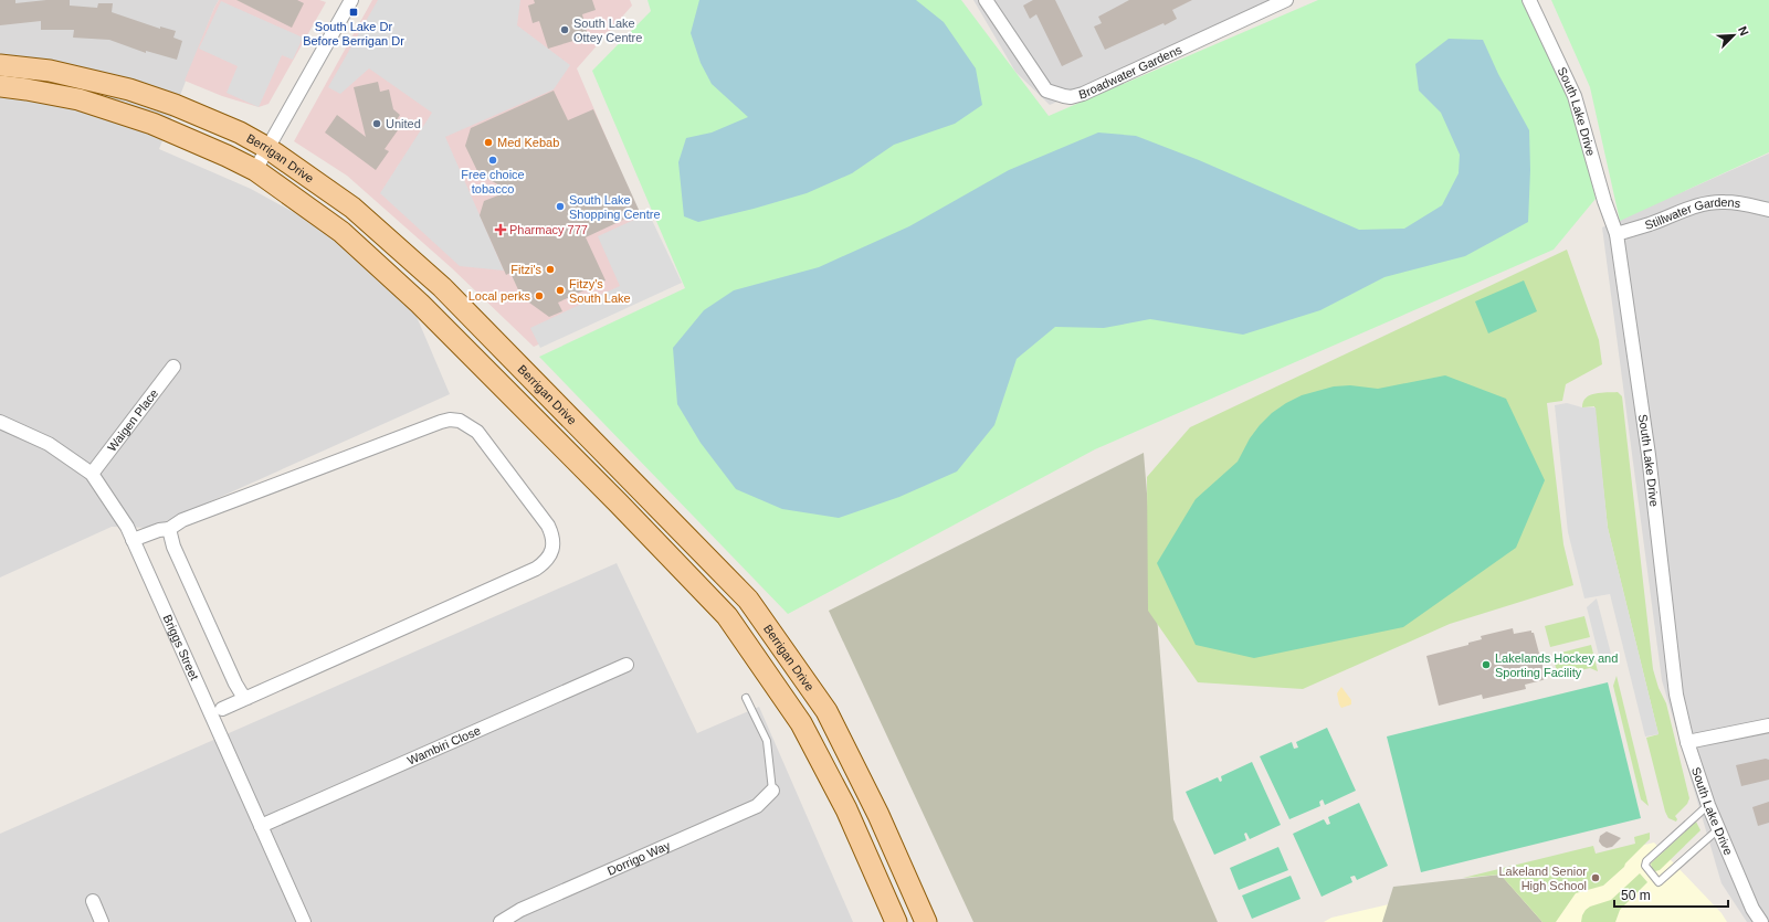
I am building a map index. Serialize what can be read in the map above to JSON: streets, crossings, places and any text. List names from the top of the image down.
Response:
{
  "streets": {
    "main road": ["Berrigan Drive"],
    "street": [
      "Broadwater Gardens",
      "South Lake Drive",
      "Stillwater Gardens",
      "Waigen Place",
      "Briggs Street",
      "Wambiri Close",
      "Dorrigo Way"
    ]
  },
  "crossings": [
    ["South Lake Drive", "Stillwater Gardens"],
    ["Waigen Place", "Briggs Street"],
    ["Briggs Street", "Wambiri Close"]
  ],
  "places": {
    "transit": ["South Lake Dr Before Berrigan Dr"],
    "other": [
      "South Lake Ottey Centre",
      "United",
      "Med Kebab",
      "Free choice tobacco",
      "South Lake Shopping Centre",
      "Fitzi's",
      "Fitzy's South Lake",
      "Local perks",
      "Lakelands Hockey and Sporting Facility",
      "Lakeland Senior High School"
    ],
    "health": ["Pharmacy 777"]
  },
  "scale_bar": "50 m",
  "north": "top right"
}
